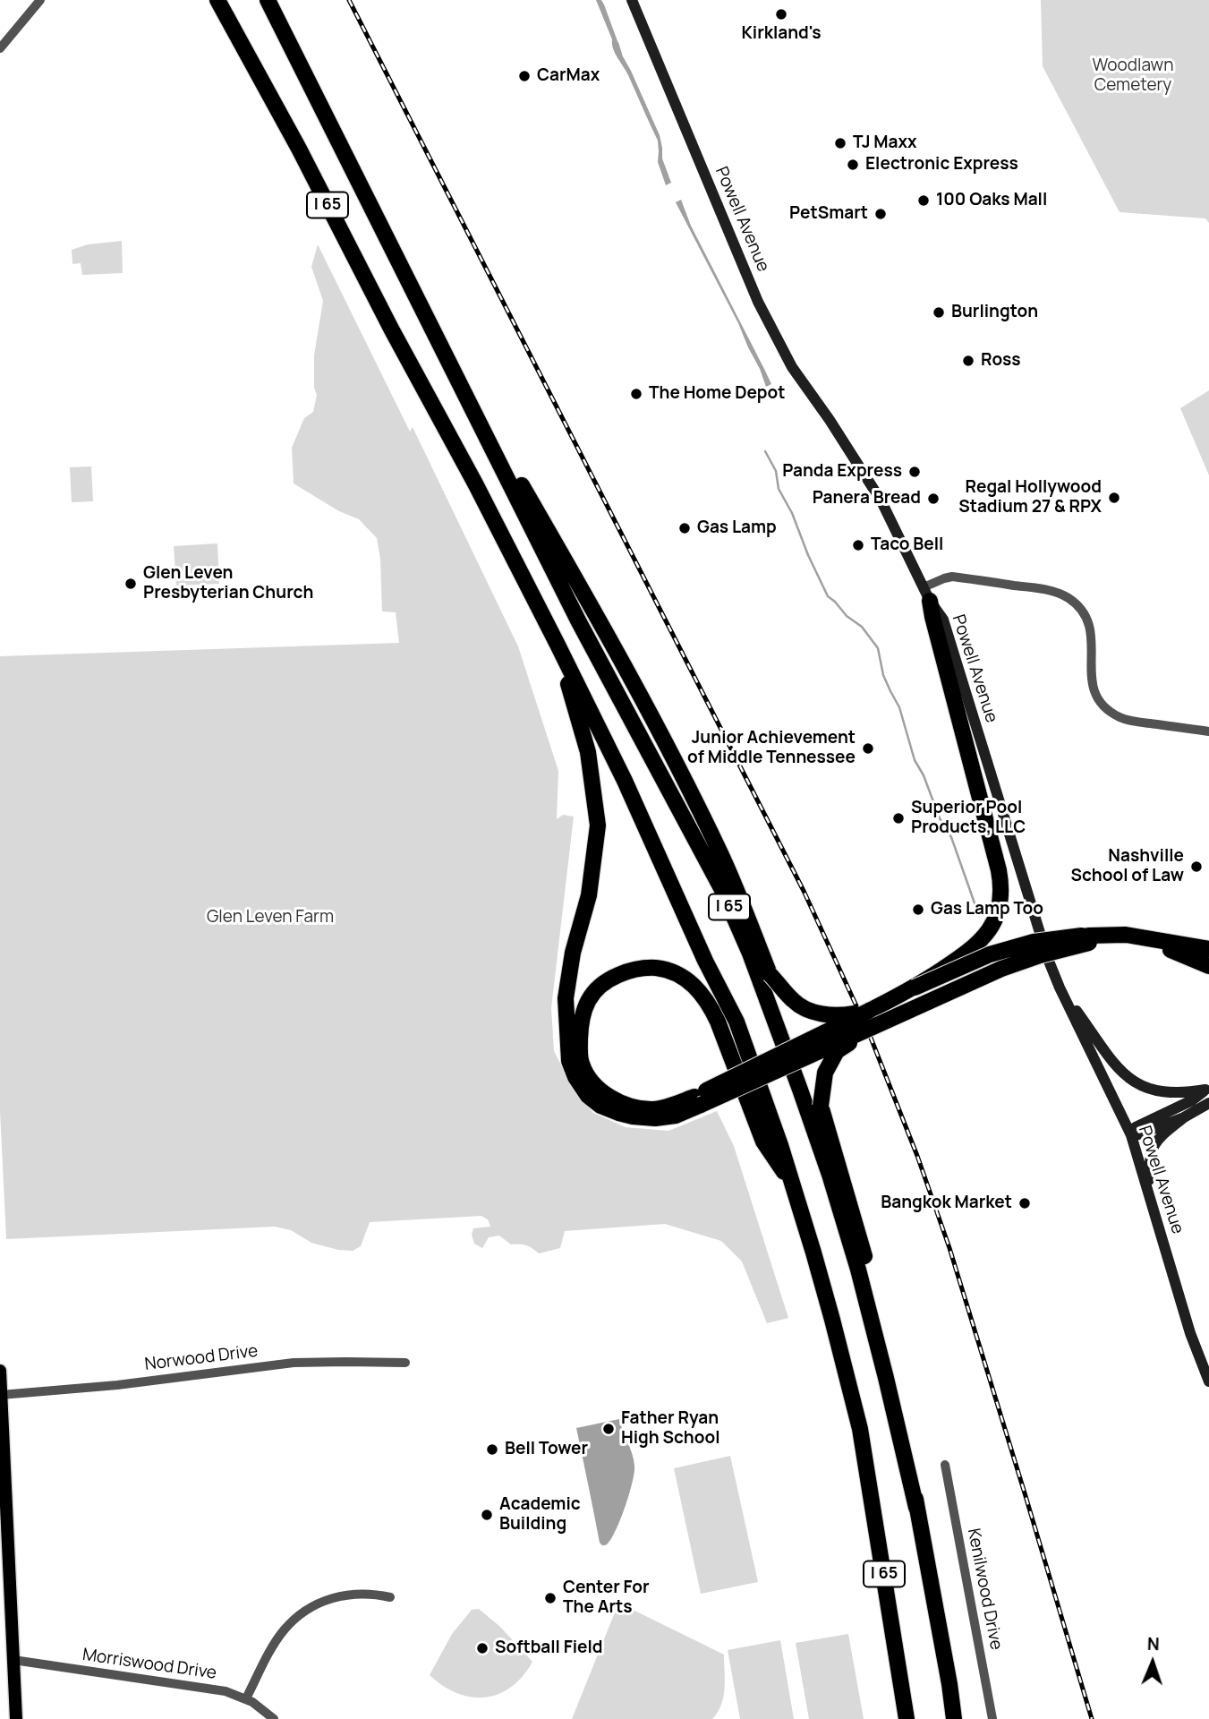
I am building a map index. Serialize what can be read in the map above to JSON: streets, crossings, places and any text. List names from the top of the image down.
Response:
{
  "streets": {
    "highway": ["I 65"],
    "main road": ["Powell Avenue"],
    "street": ["Norwood Drive", "Kenilwood Drive", "Morriswood Drive"]
  },
  "parks": ["Woodlawn Cemetery", "Glen Leven Farm"],
  "places": [
    "Kirkland's",
    "CarMax",
    "TJ Maxx",
    "Electronic Express",
    "100 Oaks Mall",
    "PetSmart",
    "Burlington",
    "Ross",
    "The Home Depot",
    "Panda Express",
    "Regal Hollywood Stadium 27 & RPX",
    "Panera Bread",
    "Gas Lamp",
    "Taco Bell",
    "Glen Leven Presbyterian Church",
    "Junior Achievement of Middle Tennessee",
    "Superior Pool Products, LLC",
    "Nashville School of Law",
    "Gas Lamp Too",
    "Bangkok Market",
    "Father Ryan High School",
    "Bell Tower",
    "Academic Building",
    "Center For The Arts",
    "Softball Field"
  ],
  "north": "top"
}
